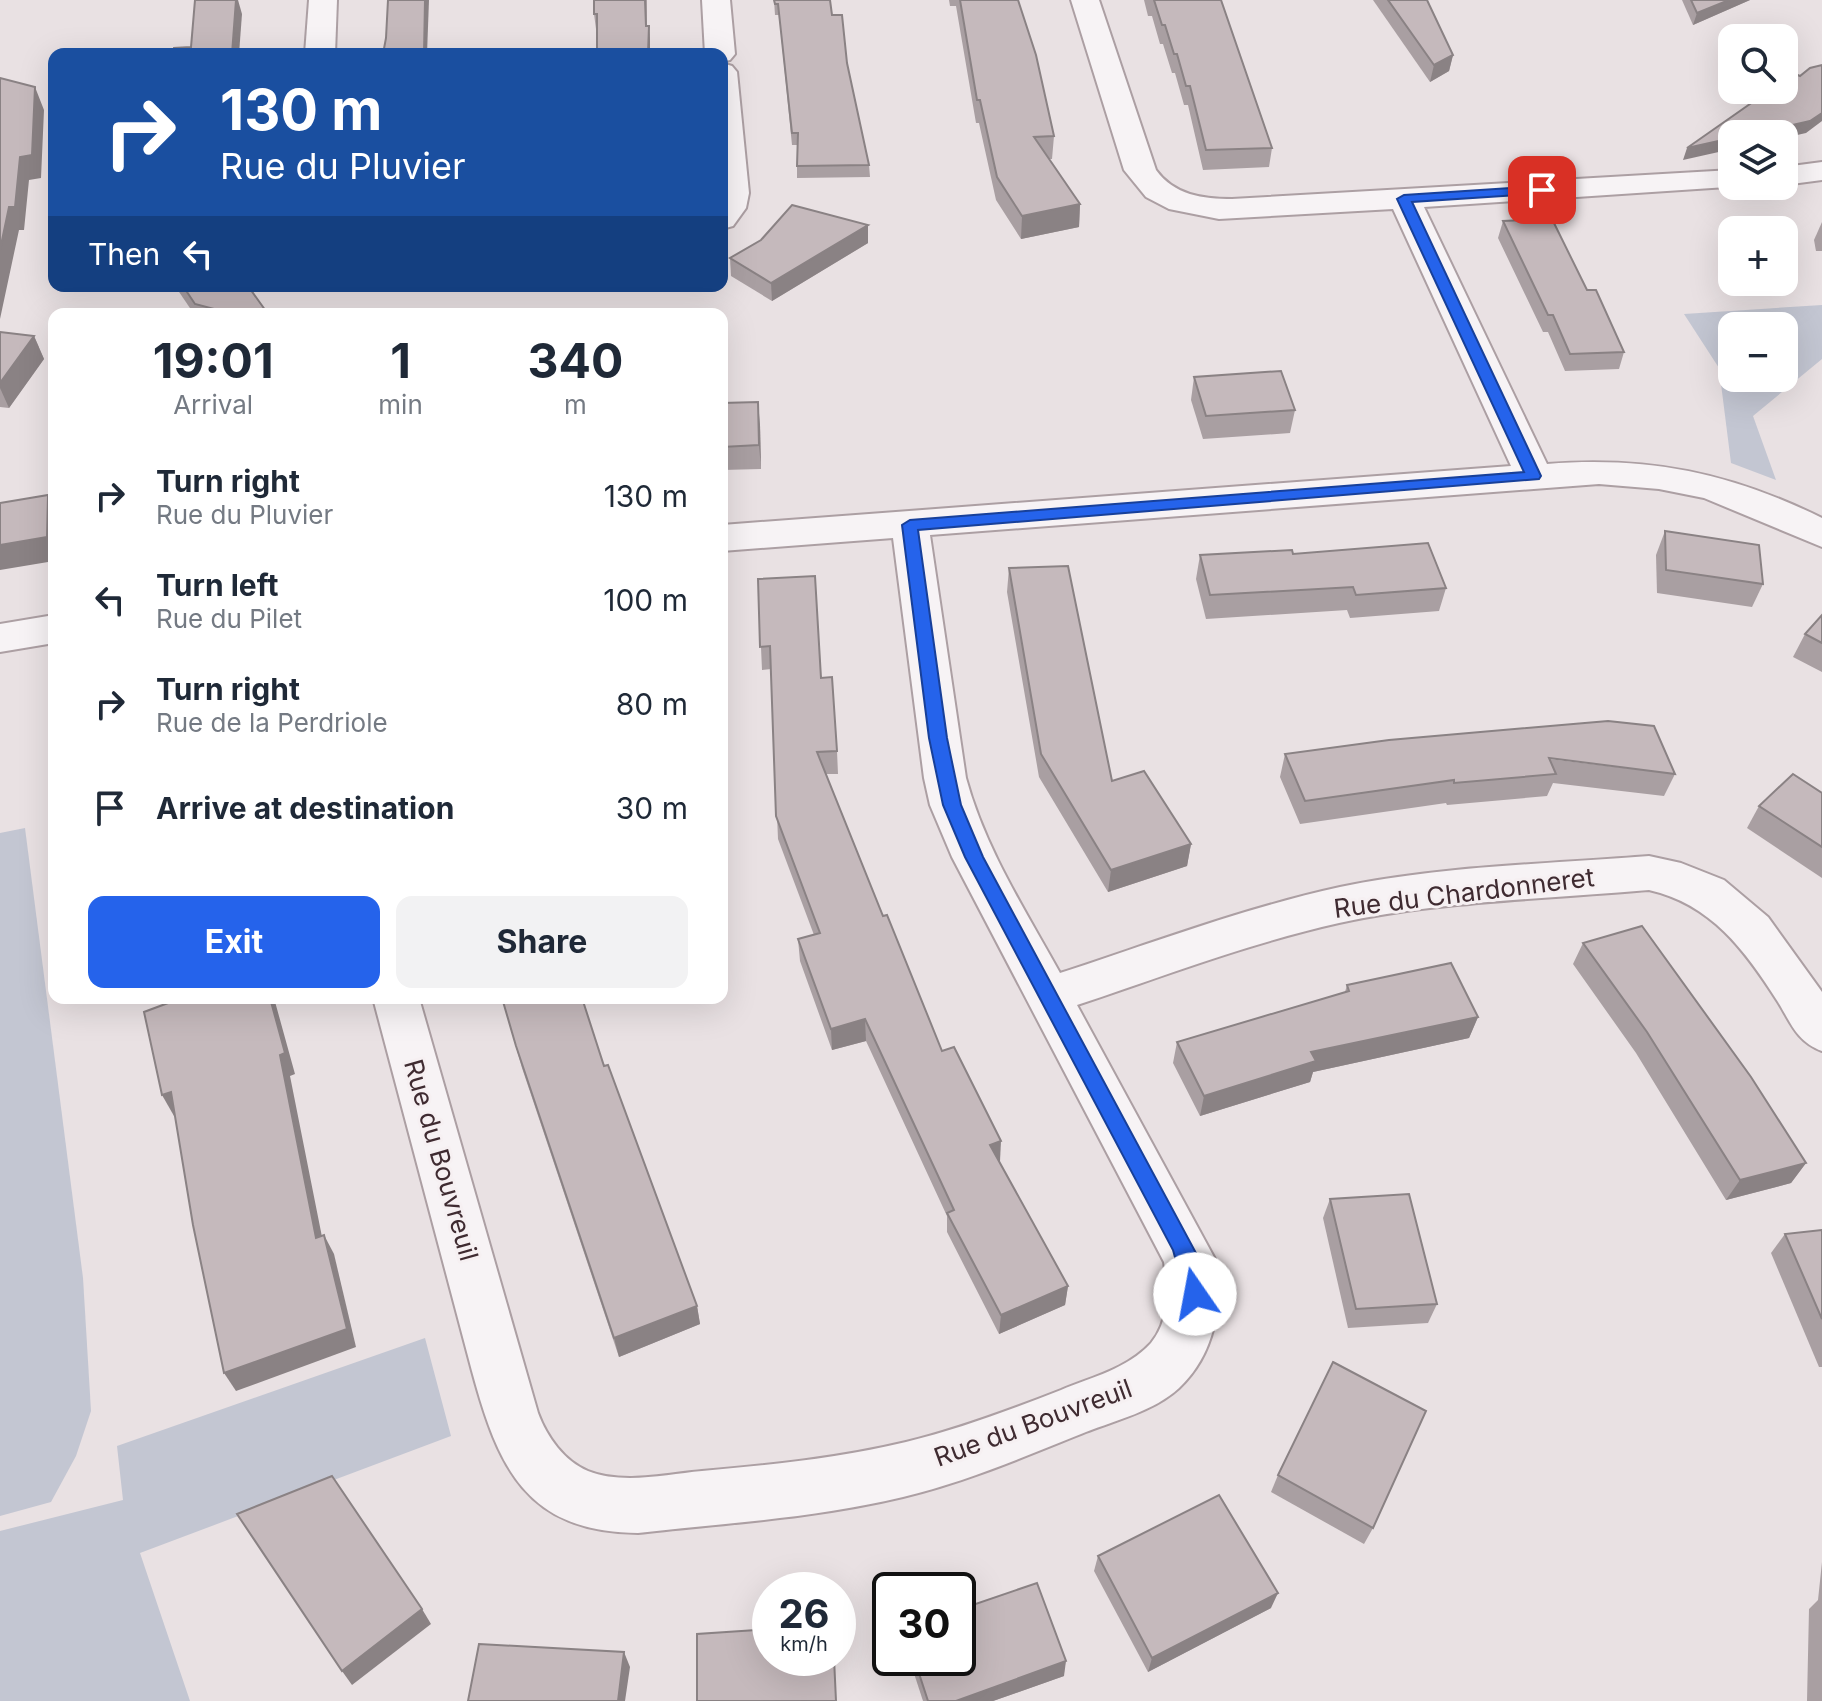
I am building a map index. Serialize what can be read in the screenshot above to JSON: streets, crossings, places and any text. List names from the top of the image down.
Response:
{
  "streets": {
    "street": ["Rue du Chardonneret", "Rue du Bouvreuil"]
  },
  "crossings": [
    ["Rue du Chardonneret", "Rue du Bouvreuil"]
  ],
  "page": {
    "map_buttons": ["+", "−"],
    "turn": ["130 m", "Rue du Pluvier"],
    "then": "Then",
    "eta": [
      "19:01",
      "Arrival",
      "1",
      "min",
      "340",
      "m"
    ],
    "list": [
      {
        "name": "Turn right",
        "note": "Rue du Pluvier",
        "value": "130 m"
      },
      {
        "name": "Turn left",
        "note": "Rue du Pilet",
        "value": "100 m"
      },
      {
        "name": "Turn right",
        "note": "Rue de la Perdriole",
        "value": "80 m"
      },
      {
        "name": "Arrive at destination",
        "value": "30 m"
      }
    ],
    "buttons": ["Exit", "Share"],
    "speed": "26 km/h",
    "limit": "30"
  }
}
